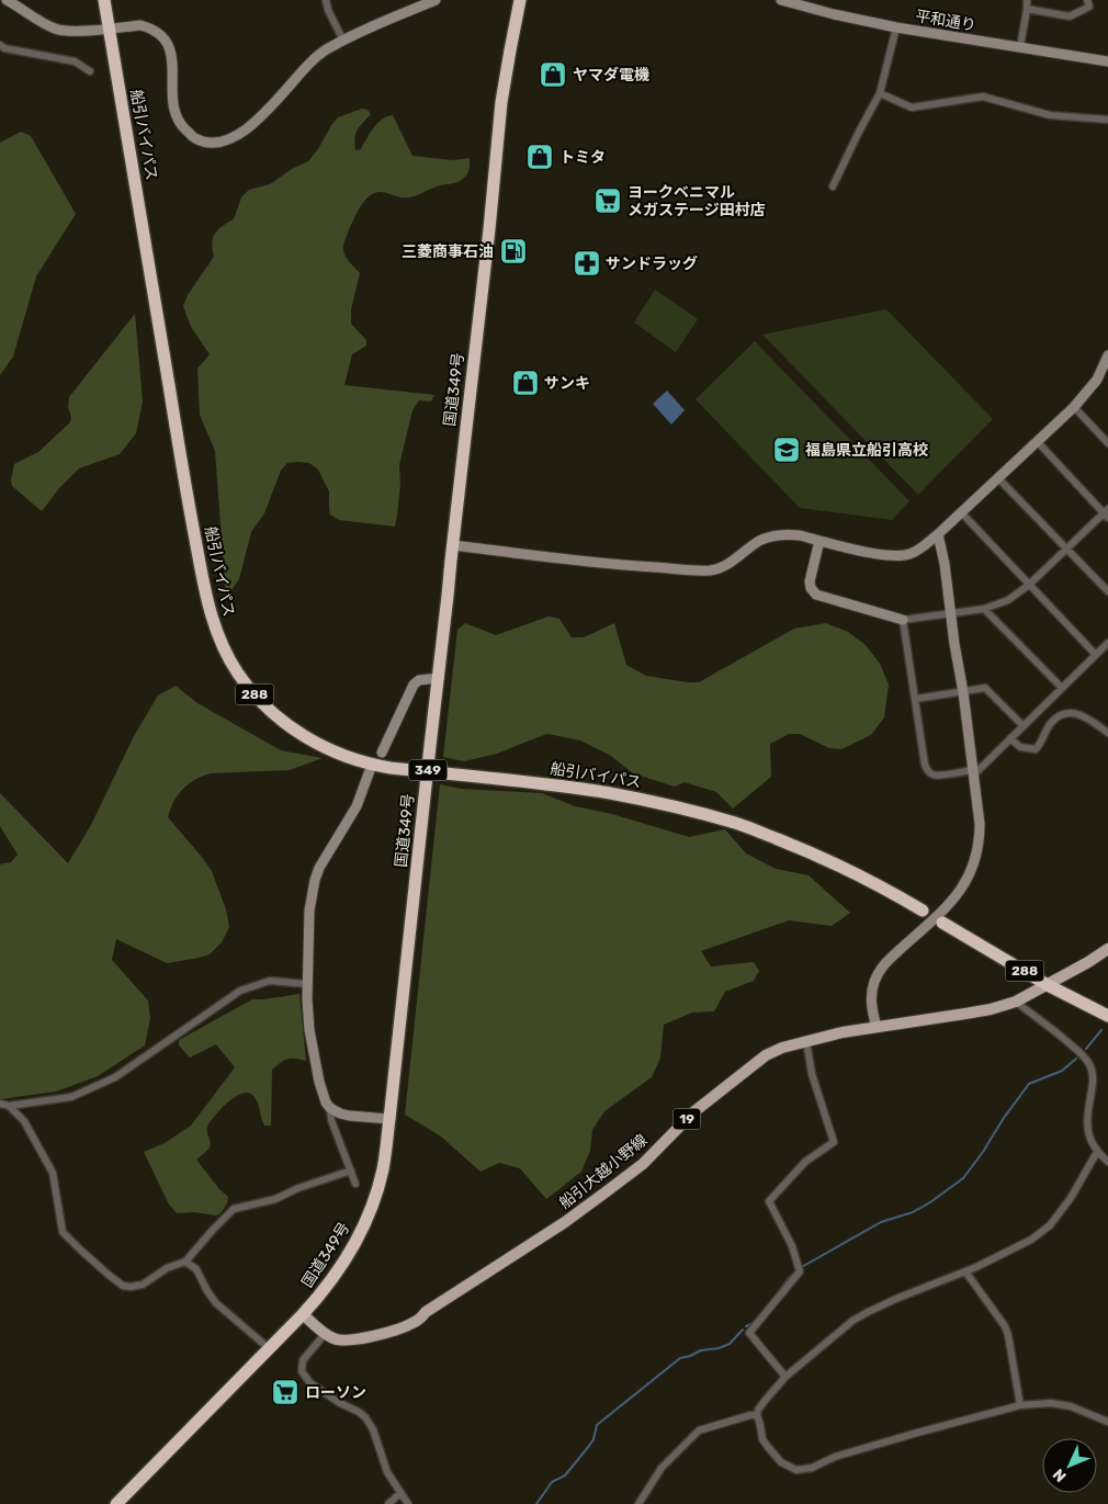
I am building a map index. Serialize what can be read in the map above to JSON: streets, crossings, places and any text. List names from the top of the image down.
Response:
{
  "streets": {
    "highway": [
      "船引バイパス",
      "国道349号",
      "288",
      "349"
    ],
    "main road": ["19", "船引大越小野線"],
    "street": ["平和通り"]
  },
  "crossings": [
    ["船引バイパス", "国道349号"],
    ["国道349号", "船引大越小野線"],
    ["288", "船引大越小野線"]
  ],
  "places": {
    "shop": ["ヤマダ電機", "トミタ", "サンキ"],
    "supermarket": ["ヨークベニマル メガステージ田村店", "ローソン"],
    "fuel station": ["三菱商事石油"],
    "pharmacy": ["サンドラッグ"],
    "school or university": ["福島県立船引高校"]
  },
  "north": "bottom left"
}
